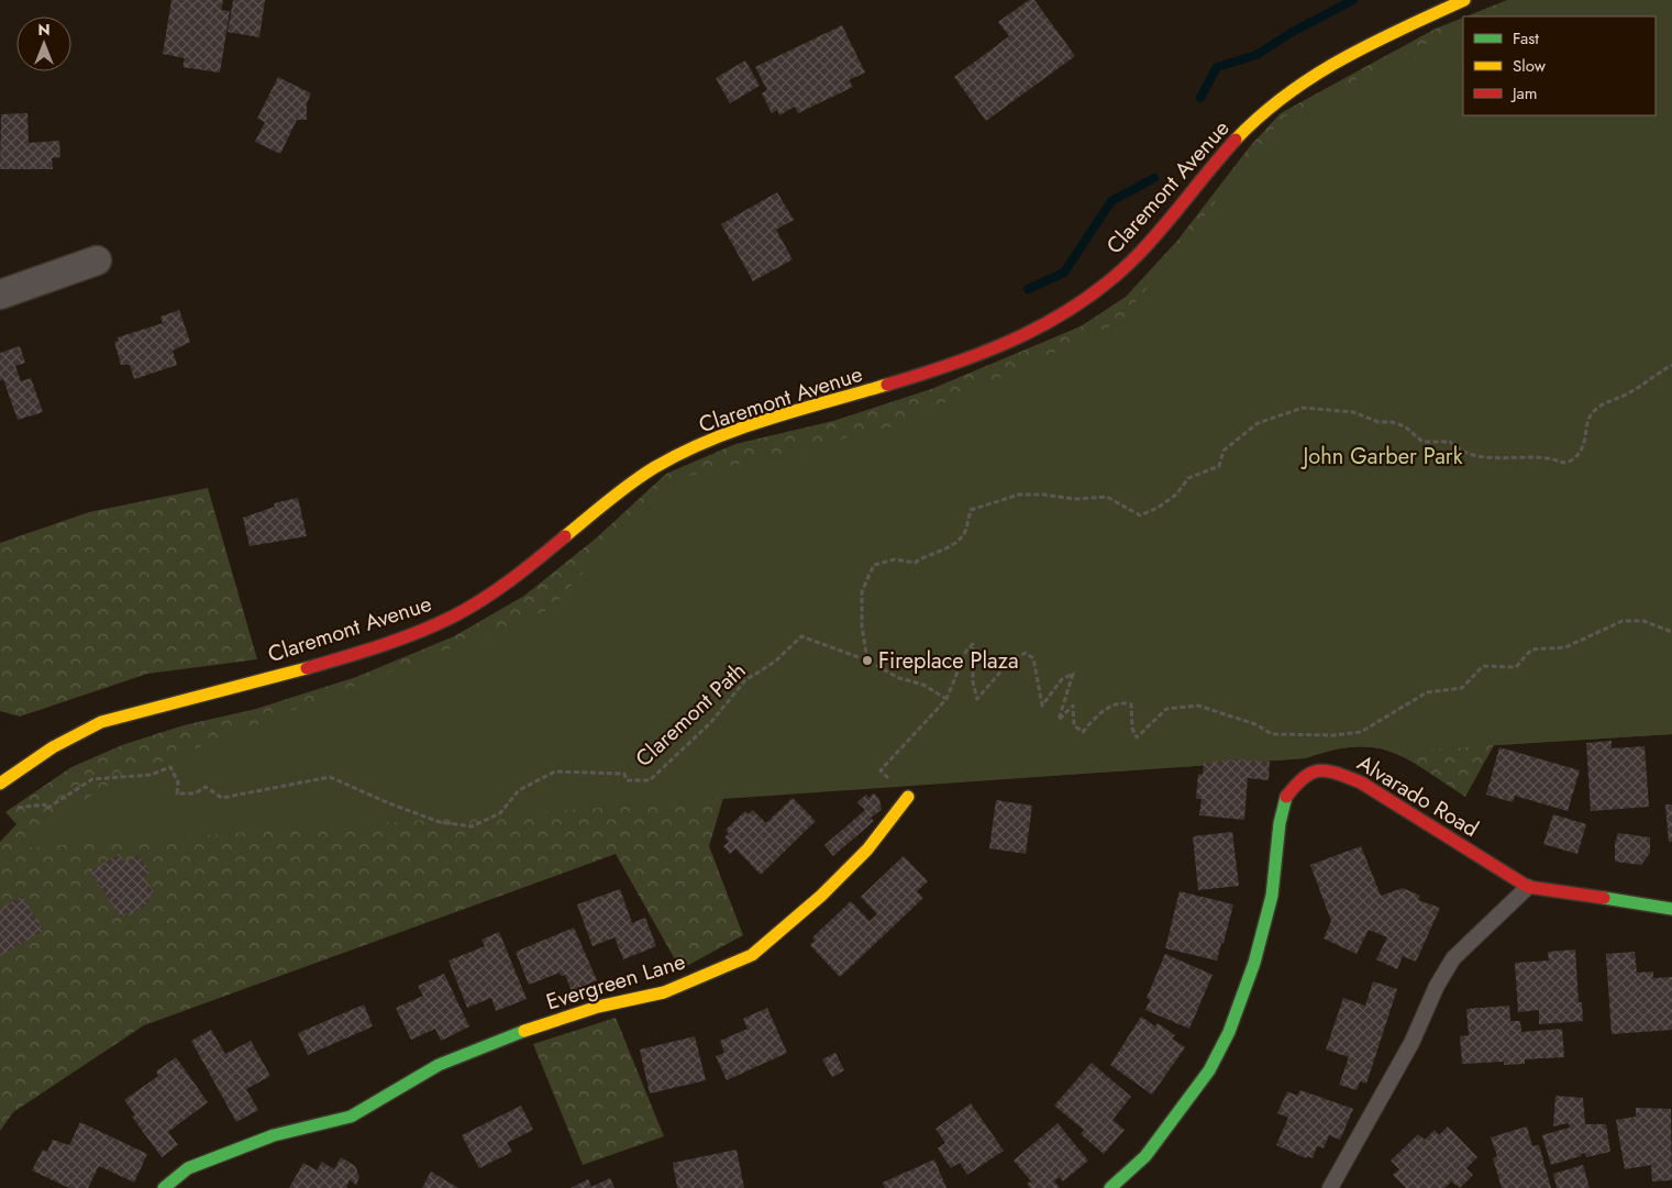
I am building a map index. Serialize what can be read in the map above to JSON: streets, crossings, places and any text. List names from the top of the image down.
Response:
{
  "streets": {
    "street": ["Claremont Avenue", "Alvarado Road", "Evergreen Lane"],
    "path": ["Claremont Path"]
  },
  "parks": ["John Garber Park"],
  "places": ["Fireplace Plaza"],
  "legend": ["Fast", "Slow", "Jam"],
  "north": "top"
}
